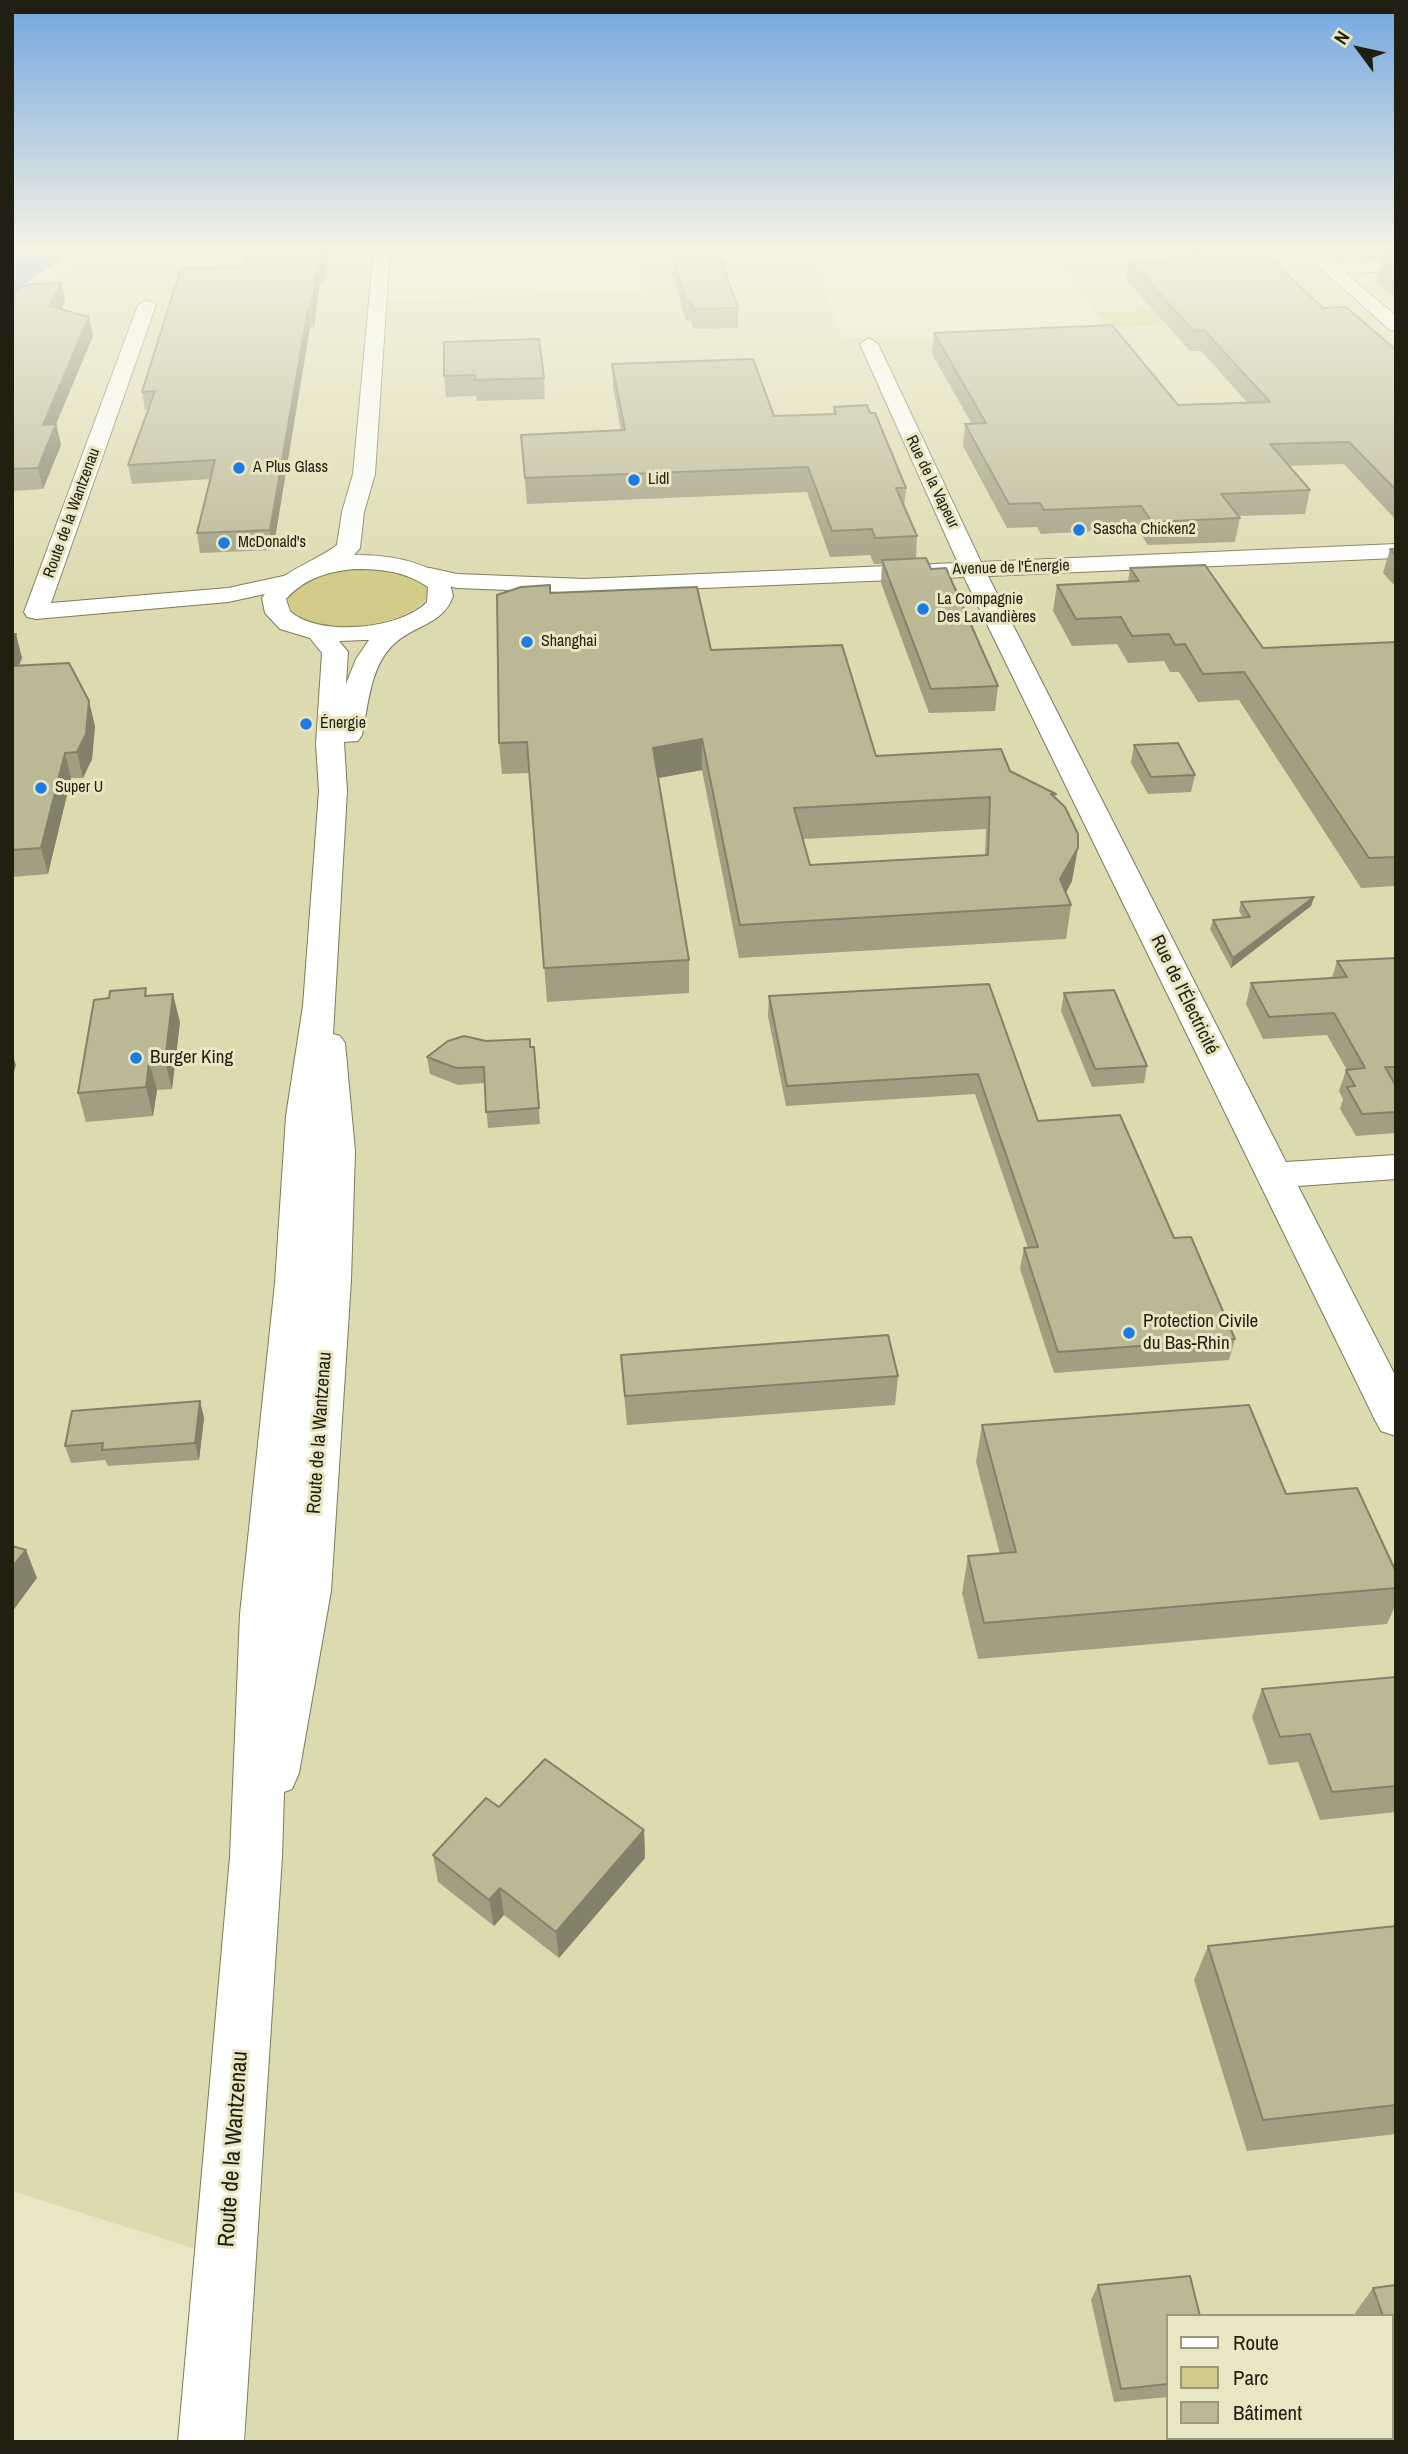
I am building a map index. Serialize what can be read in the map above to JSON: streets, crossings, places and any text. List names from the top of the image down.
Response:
{
  "streets": {
    "street": [
      "Rue de la Vapeur",
      "Route de la Wantzenau",
      "Avenue de l'Énergie",
      "Rue de l'Électricité"
    ]
  },
  "crossings": [
    ["Rue de la Vapeur", "Avenue de l'Énergie"],
    ["Rue de la Vapeur", "Rue de l'Électricité"],
    ["Route de la Wantzenau", "Avenue de l'Énergie"],
    ["Avenue de l'Énergie", "Rue de l'Électricité"]
  ],
  "places": [
    "A Plus Glass",
    "Lidl",
    "Sascha Chicken2",
    "McDonald's",
    "La Compagnie Des Lavandières",
    "Shanghai",
    "Énergie",
    "Super U",
    "Burger King",
    "Protection Civile du Bas-Rhin"
  ],
  "legend": ["Route", "Parc", "Bâtiment"],
  "north": "top left"
}
